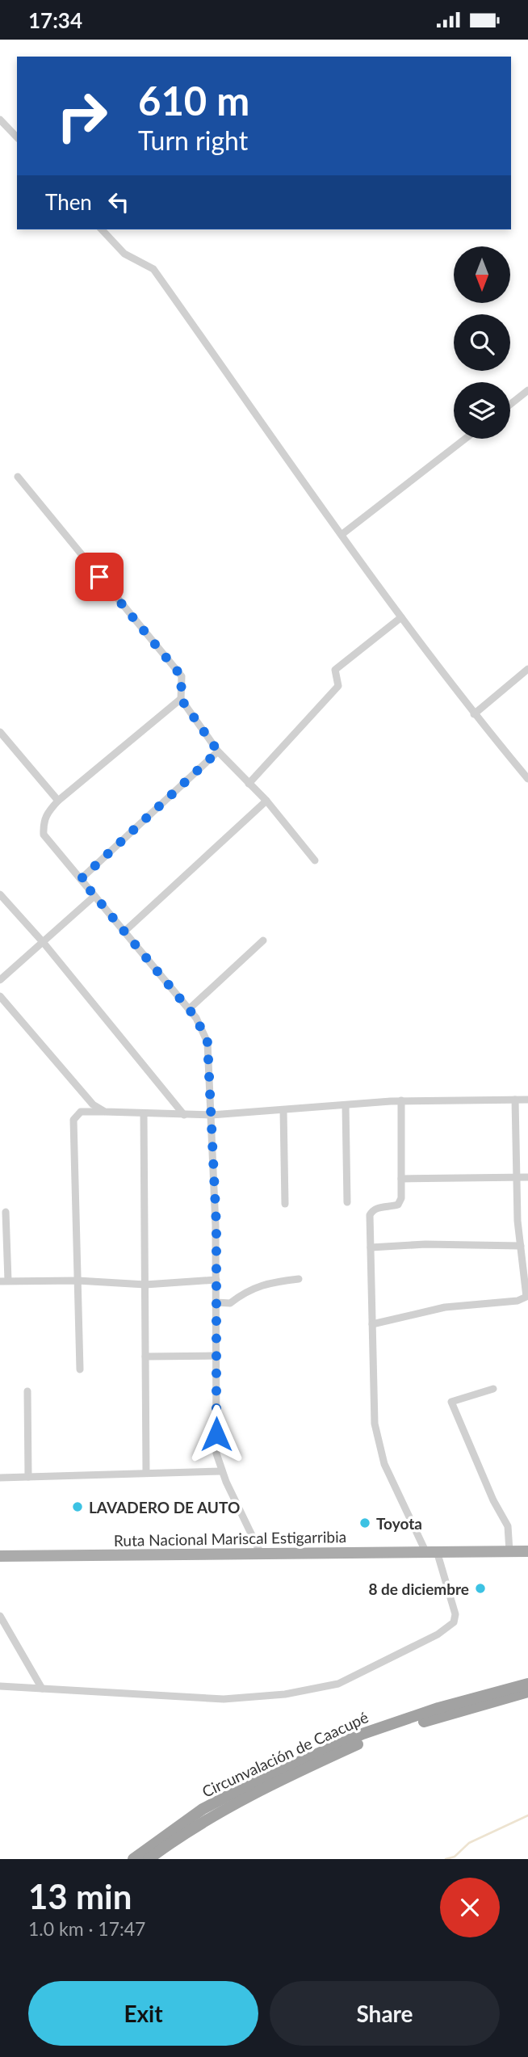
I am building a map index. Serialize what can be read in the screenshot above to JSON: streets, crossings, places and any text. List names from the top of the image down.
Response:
{
  "streets": {
    "highway": ["Circunvalación de Caacupé"],
    "main road": ["Ruta Nacional Mariscal Estigarribia"]
  },
  "places": ["LAVADERO DE AUTO", "Toyota", "8 de diciembre"],
  "north": "bottom",
  "page": {
    "status": "17:34",
    "turn": ["610 m", "Turn right"],
    "then": "Then",
    "heading": ["13 min", "1.0 km · 17:47"],
    "buttons": ["Exit", "Share"]
  }
}
